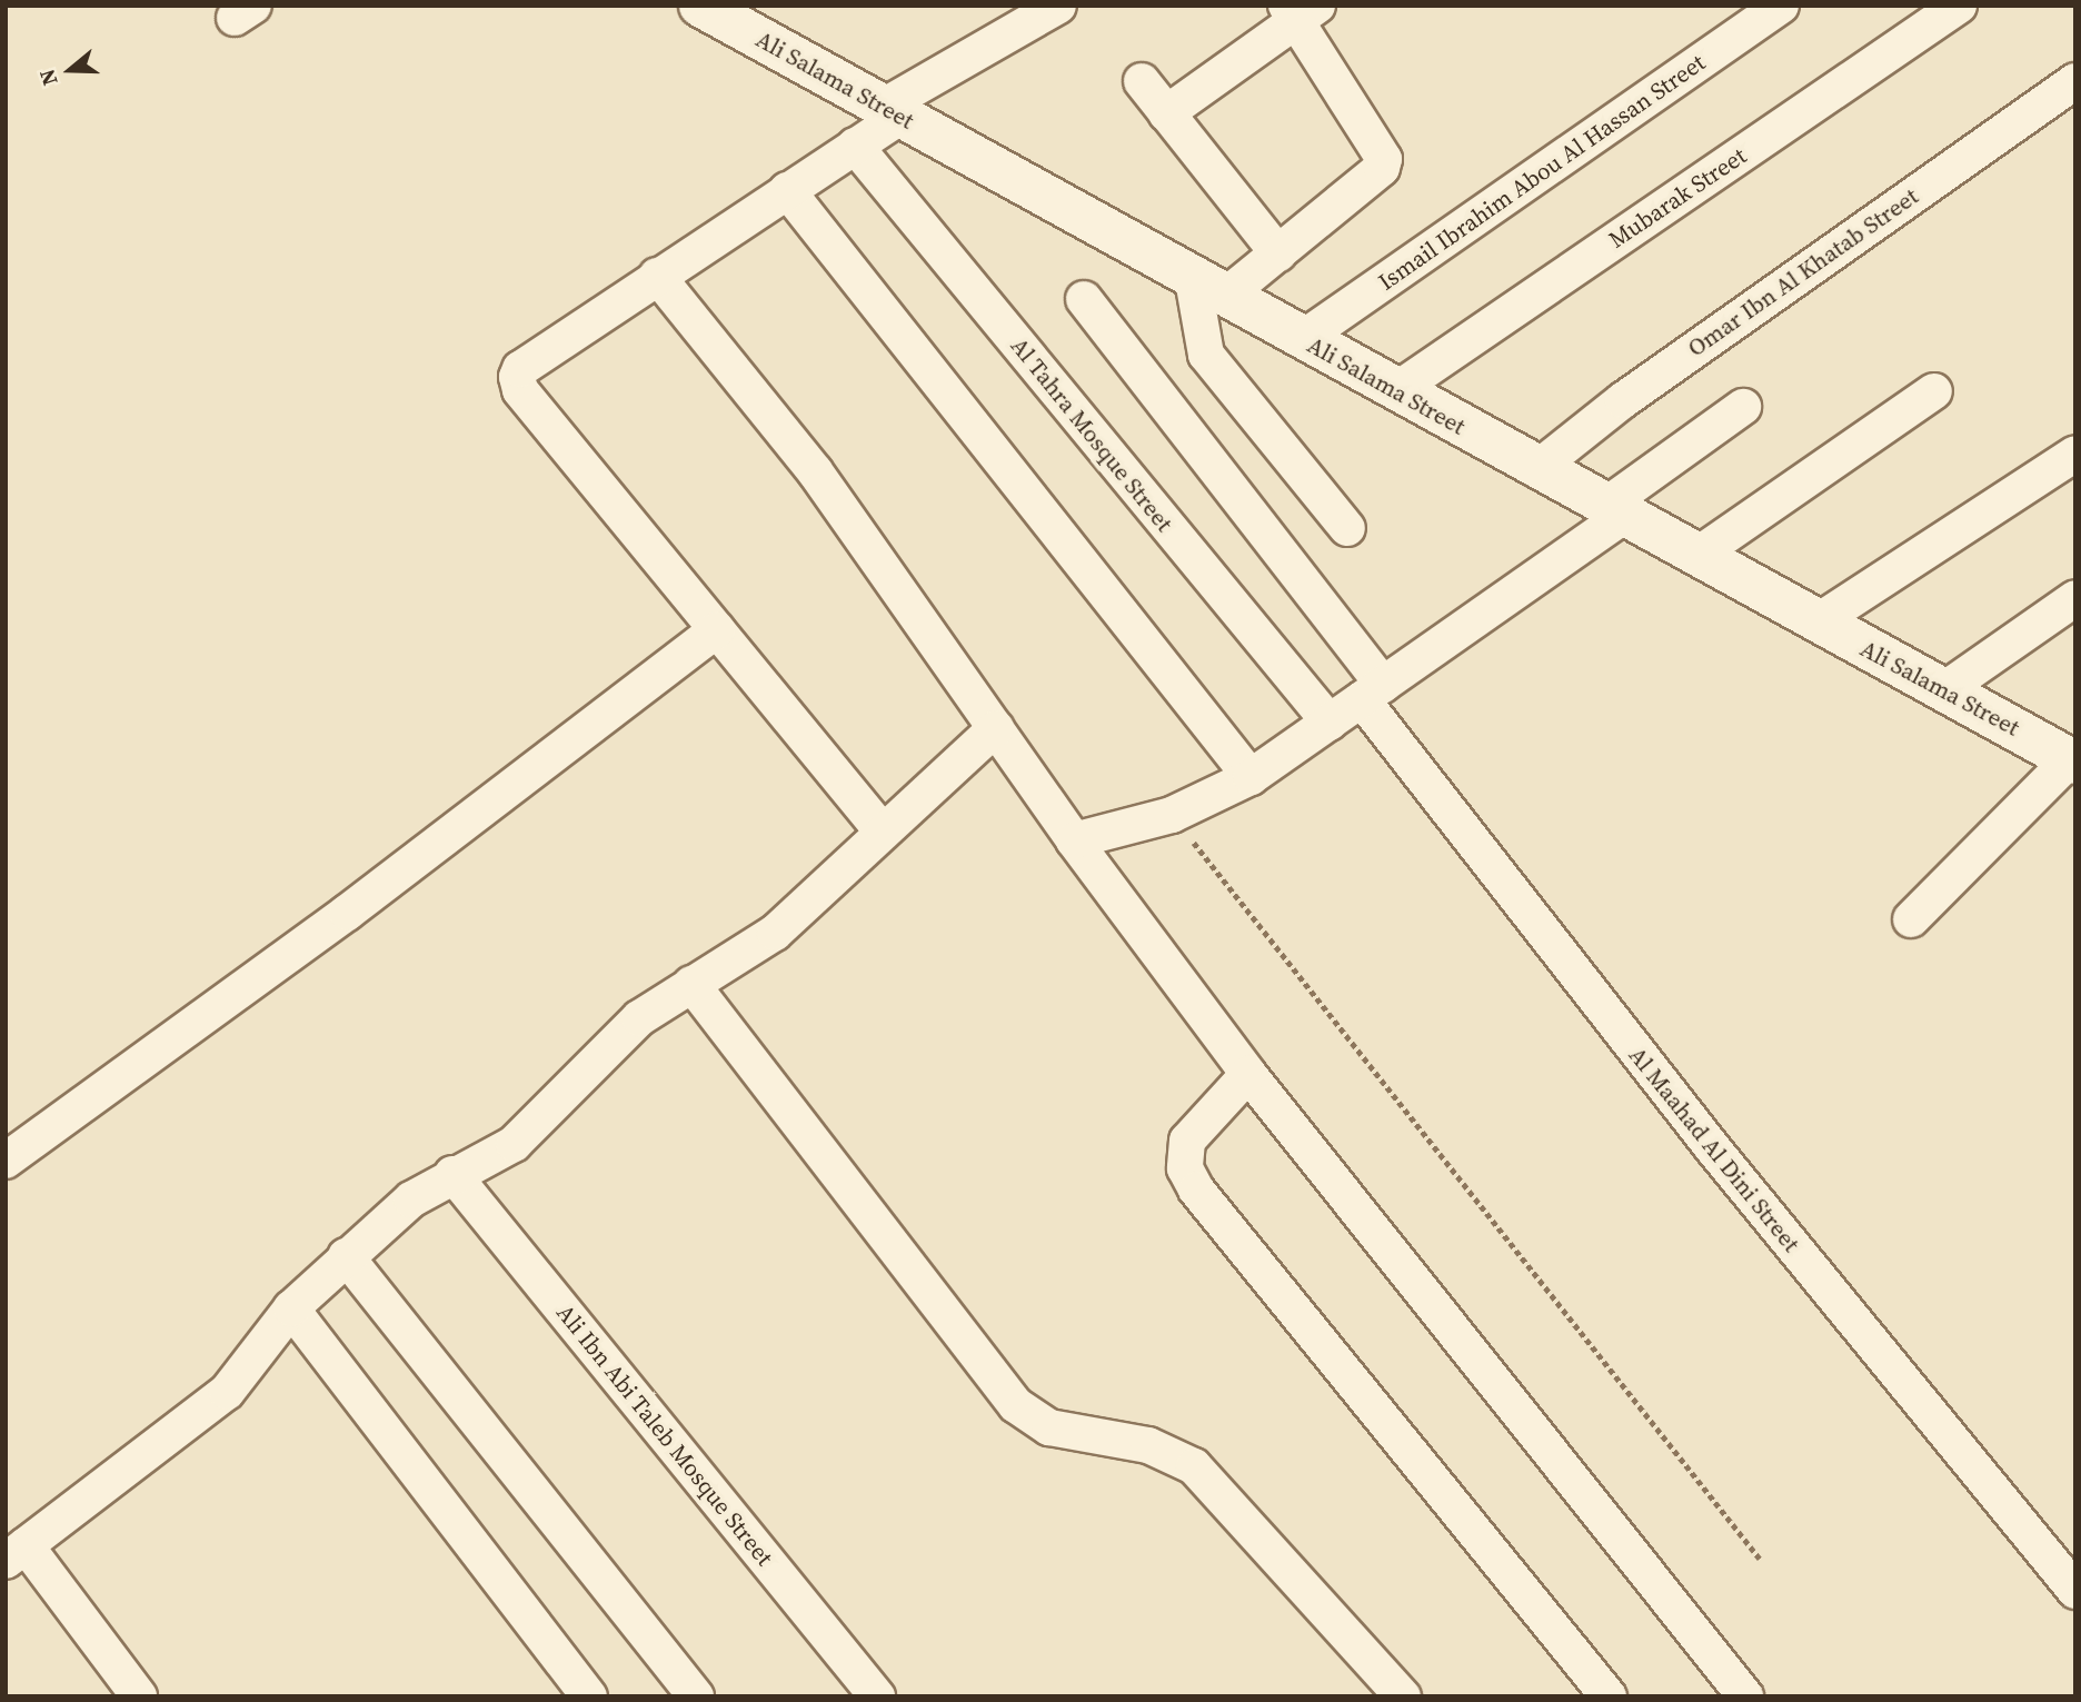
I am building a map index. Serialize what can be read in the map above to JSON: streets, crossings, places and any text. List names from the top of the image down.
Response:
{
  "streets": {
    "street": [
      "Ali Salama Street",
      "Ismail Ibrahim Abou Al Hassan Street",
      "Mubarak Street",
      "Omar Ibn Al Khatab Street",
      "Al Tahra Mosque Street",
      "Al Maahad Al Dini Street",
      "Ali Ibn Abi Taleb Mosque Street"
    ]
  },
  "crossings": [
    ["Ali Salama Street", "Ismail Ibrahim Abou Al Hassan Street"],
    ["Ali Salama Street", "Mubarak Street"],
    ["Ali Salama Street", "Omar Ibn Al Khatab Street"]
  ],
  "north": "left"
}
